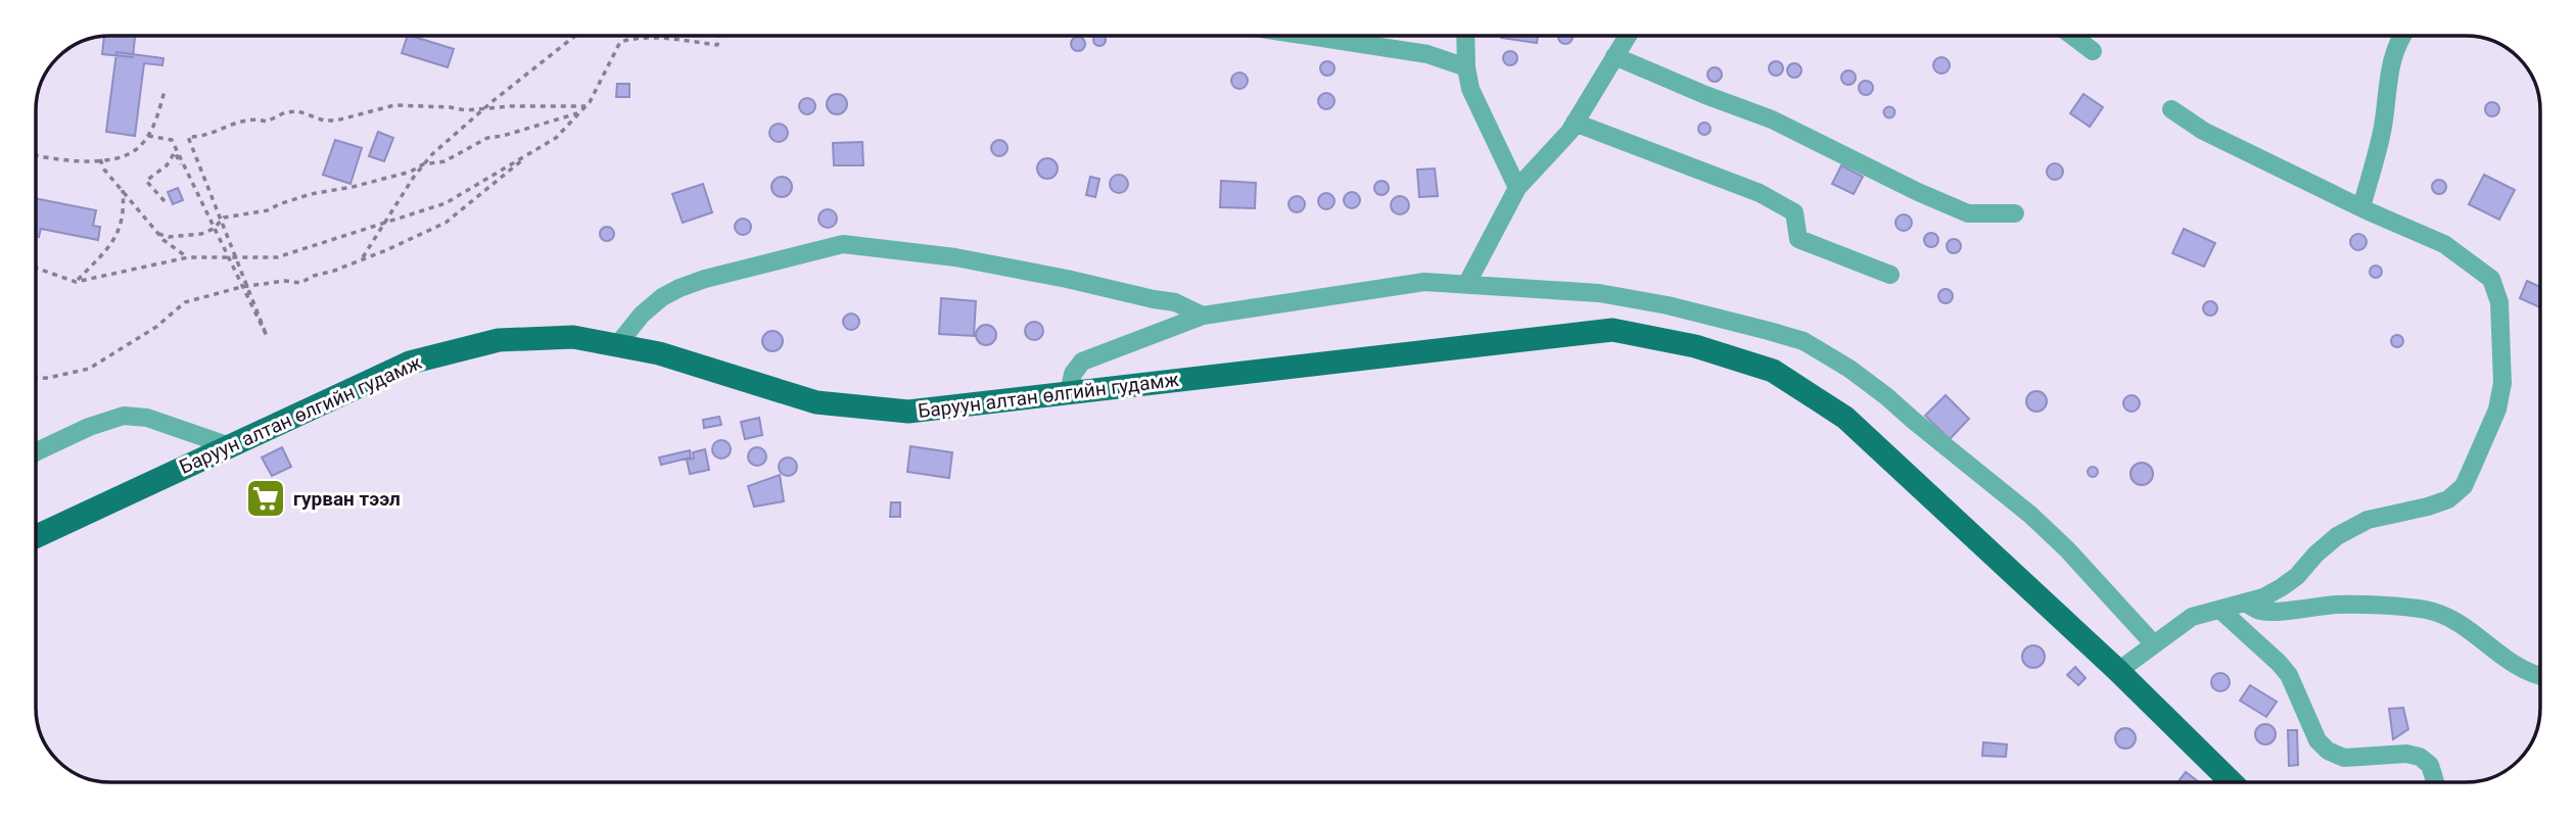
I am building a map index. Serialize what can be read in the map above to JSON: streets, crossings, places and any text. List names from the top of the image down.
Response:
{
  "streets": {
    "main road": ["Баруун алтан өлгийн гудамж"]
  },
  "places": {
    "supermarket": ["гурван тээл"]
  }
}
